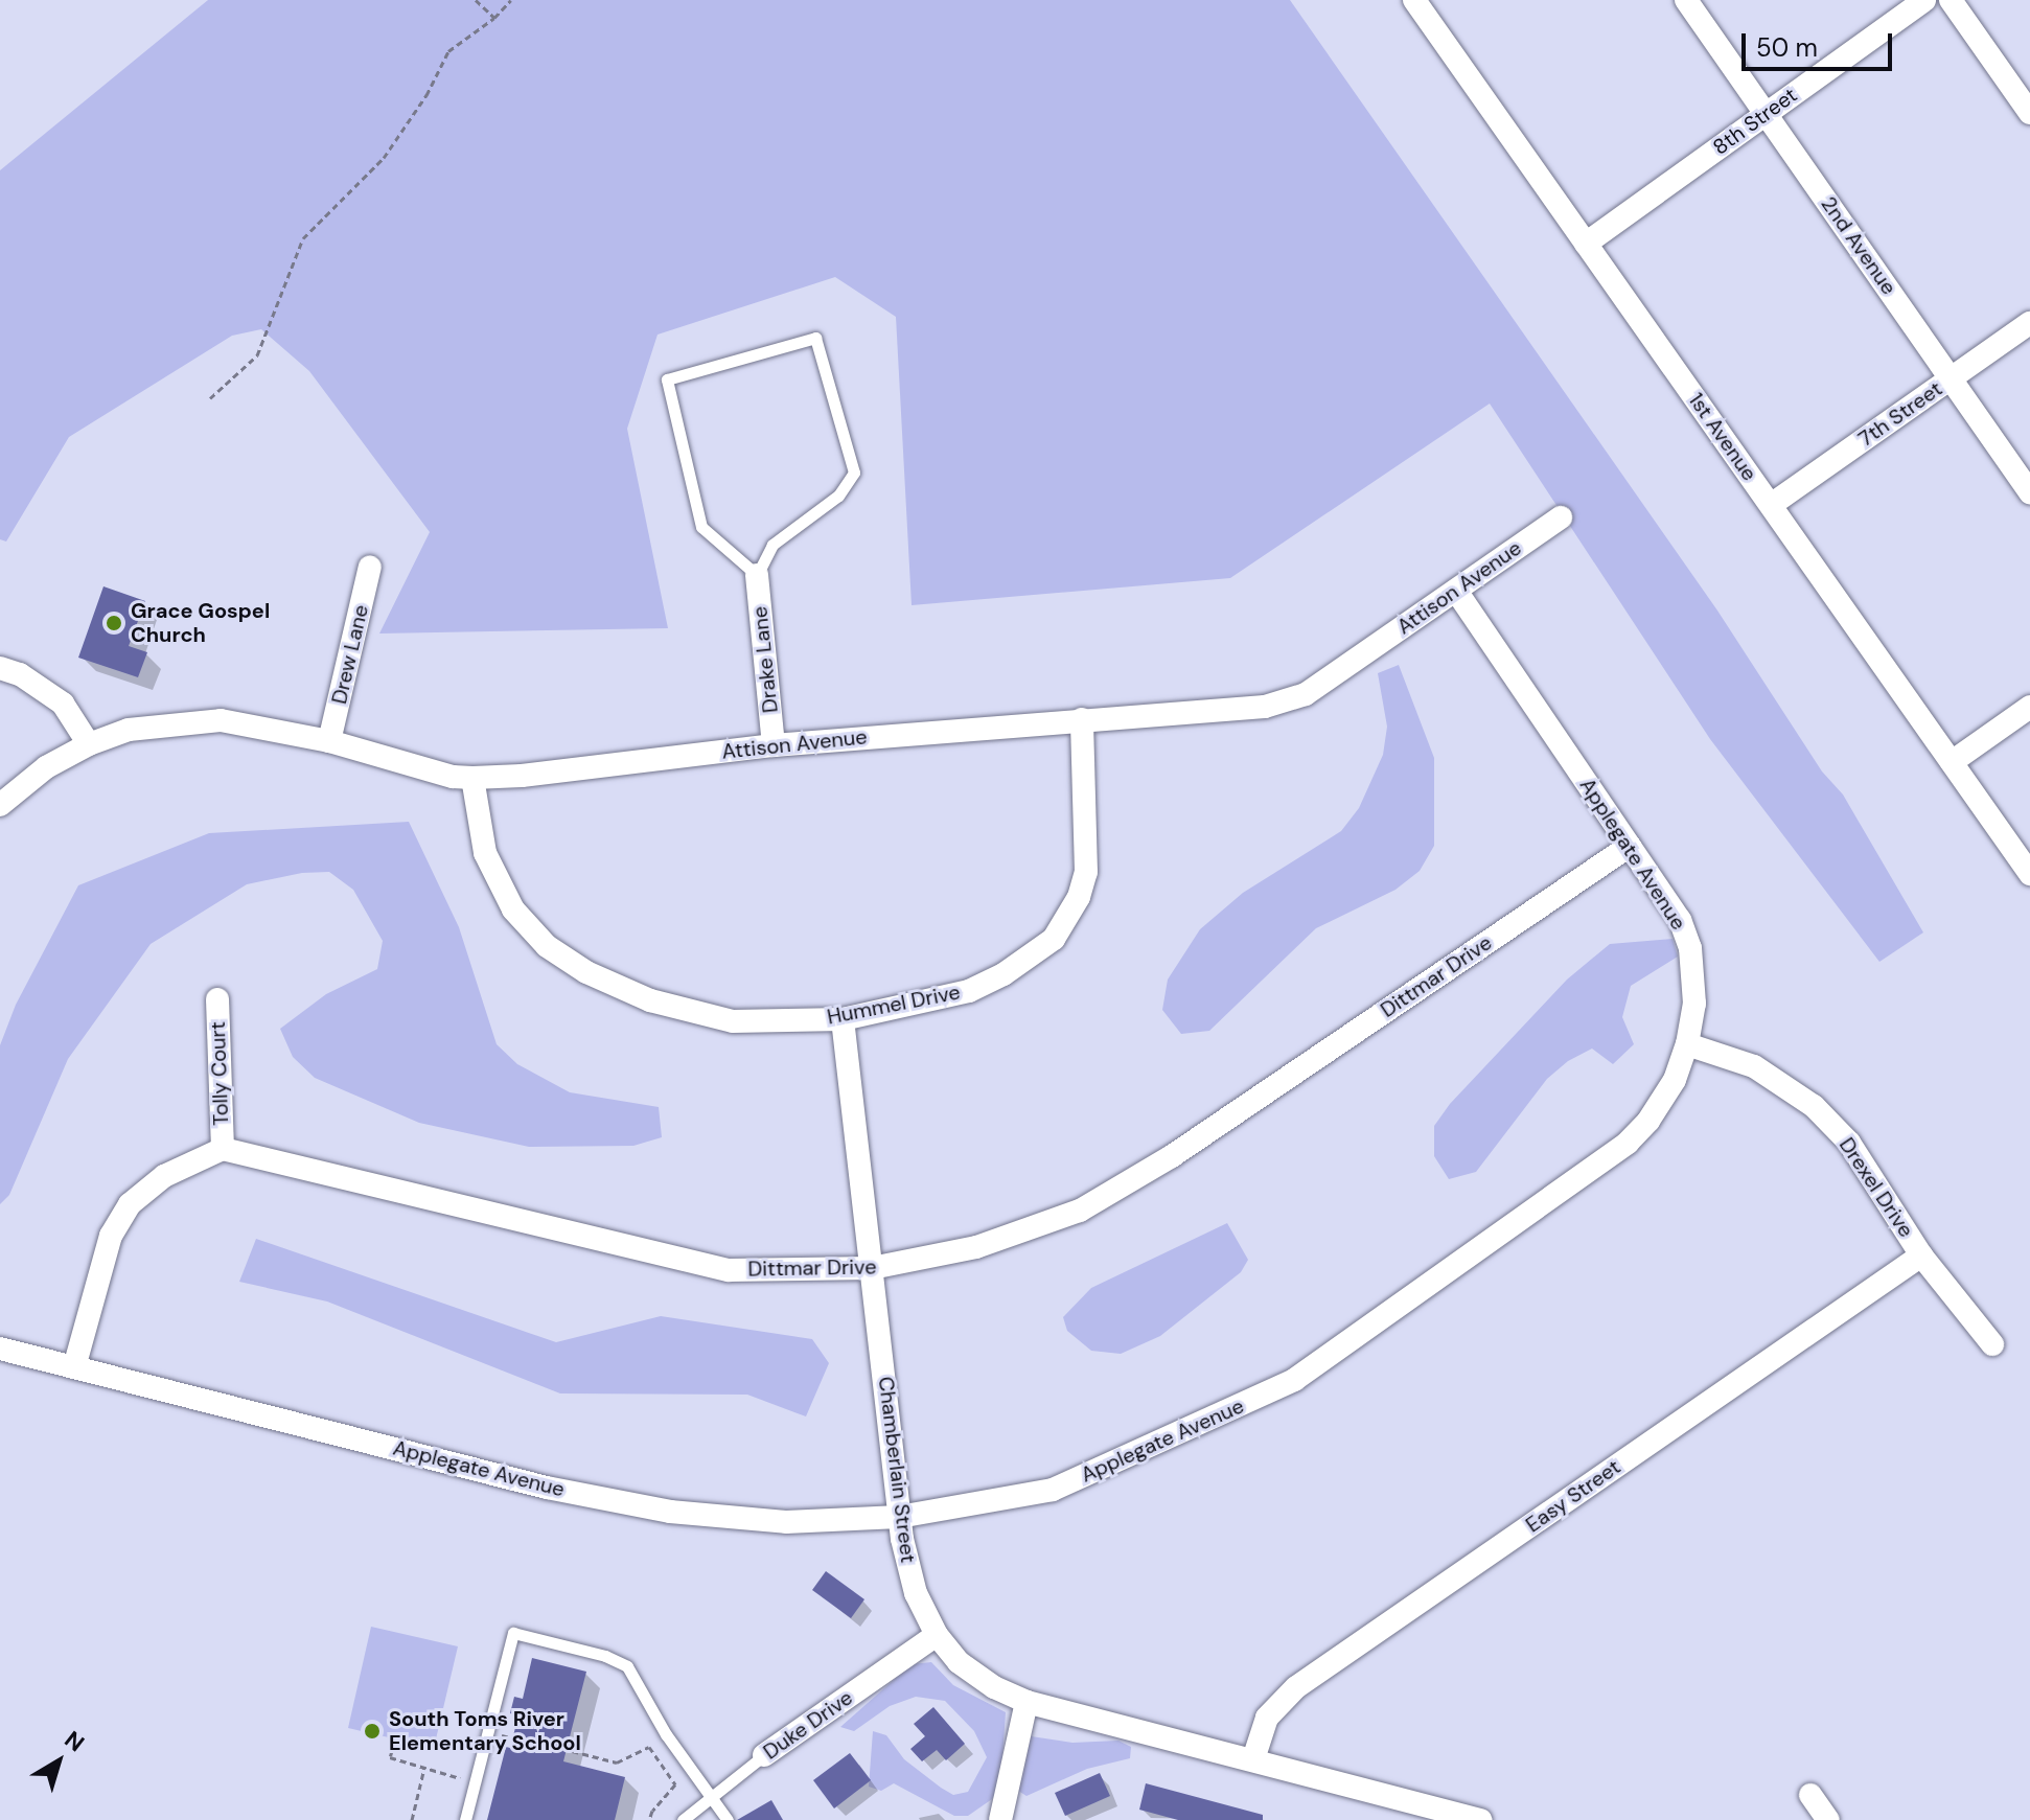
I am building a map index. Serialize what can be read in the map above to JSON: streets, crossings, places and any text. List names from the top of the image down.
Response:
{
  "streets": {
    "street": [
      "8th Street",
      "2nd Avenue",
      "7th Street",
      "1st Avenue",
      "Attison Avenue",
      "Drew Lane",
      "Drake Lane",
      "Applegate Avenue",
      "Dittmar Drive",
      "Hummel Drive",
      "Tolly Court",
      "Drexel Drive",
      "Chamberlain Street",
      "Easy Street",
      "Duke Drive"
    ]
  },
  "crossings": [
    ["8th Street", "2nd Avenue"],
    ["8th Street", "1st Avenue"],
    ["2nd Avenue", "7th Street"],
    ["7th Street", "1st Avenue"],
    ["Attison Avenue", "Drew Lane"],
    ["Attison Avenue", "Drake Lane"],
    ["Attison Avenue", "Applegate Avenue"],
    ["Attison Avenue", "Hummel Drive"],
    ["Applegate Avenue", "Dittmar Drive"],
    ["Applegate Avenue", "Drexel Drive"],
    ["Applegate Avenue", "Chamberlain Street"],
    ["Dittmar Drive", "Tolly Court"],
    ["Dittmar Drive", "Chamberlain Street"],
    ["Hummel Drive", "Chamberlain Street"],
    ["Drexel Drive", "Easy Street"],
    ["Chamberlain Street", "Easy Street"],
    ["Chamberlain Street", "Duke Drive"]
  ],
  "places": ["Grace Gospel Church", "South Toms River Elementary School"],
  "scale_bar": "50 m",
  "north": "top right"
}
